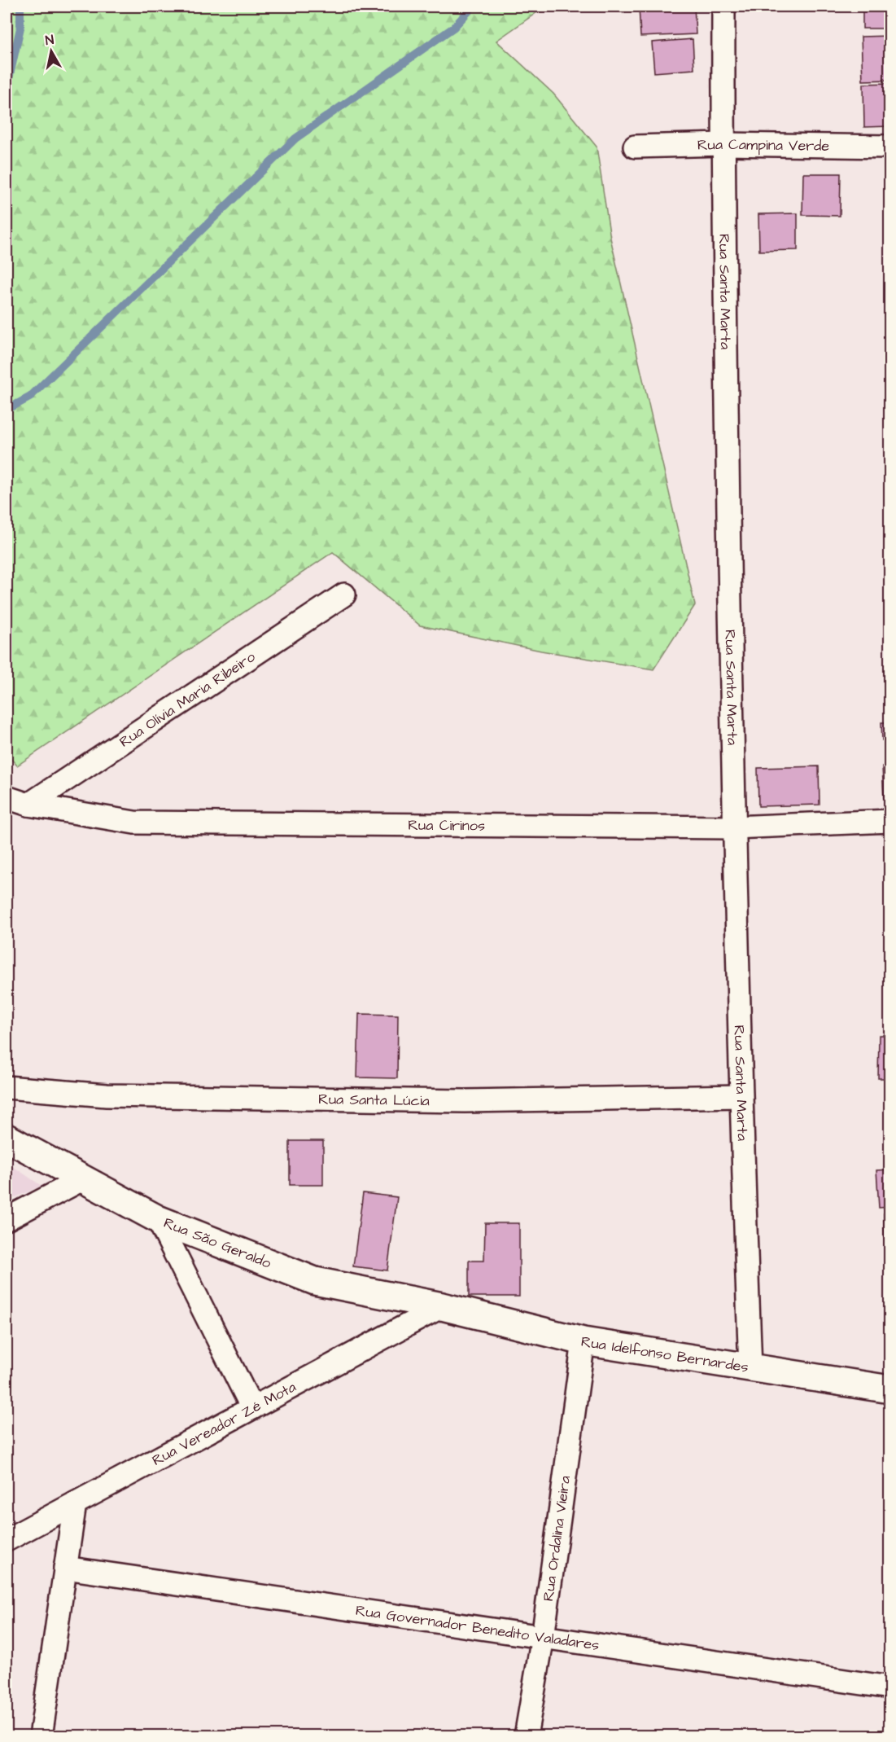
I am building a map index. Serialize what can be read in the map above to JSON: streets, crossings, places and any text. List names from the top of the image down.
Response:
{
  "streets": {
    "street": [
      "Rua Campina Verde",
      "Rua Santa Marta",
      "Rua Olívia Maria Ribeiro",
      "Rua Cirinos",
      "Rua Santa Lúcia",
      "Rua São Geraldo",
      "Rua Idelfonso Bernardes",
      "Rua Vereador Zé Mota",
      "Rua Ordalina Vieira",
      "Rua Governador Benedito Valadares"
    ]
  },
  "crossings": [
    ["Rua Campina Verde", "Rua Santa Marta"],
    ["Rua Santa Marta", "Rua Cirinos"],
    ["Rua Santa Marta", "Rua Santa Lúcia"],
    ["Rua Santa Marta", "Rua Idelfonso Bernardes"],
    ["Rua Olívia Maria Ribeiro", "Rua Cirinos"],
    ["Rua São Geraldo", "Rua Idelfonso Bernardes"],
    ["Rua São Geraldo", "Rua Vereador Zé Mota"],
    ["Rua Idelfonso Bernardes", "Rua Vereador Zé Mota"],
    ["Rua Idelfonso Bernardes", "Rua Ordalina Vieira"],
    ["Rua Ordalina Vieira", "Rua Governador Benedito Valadares"]
  ],
  "north": "top"
}
